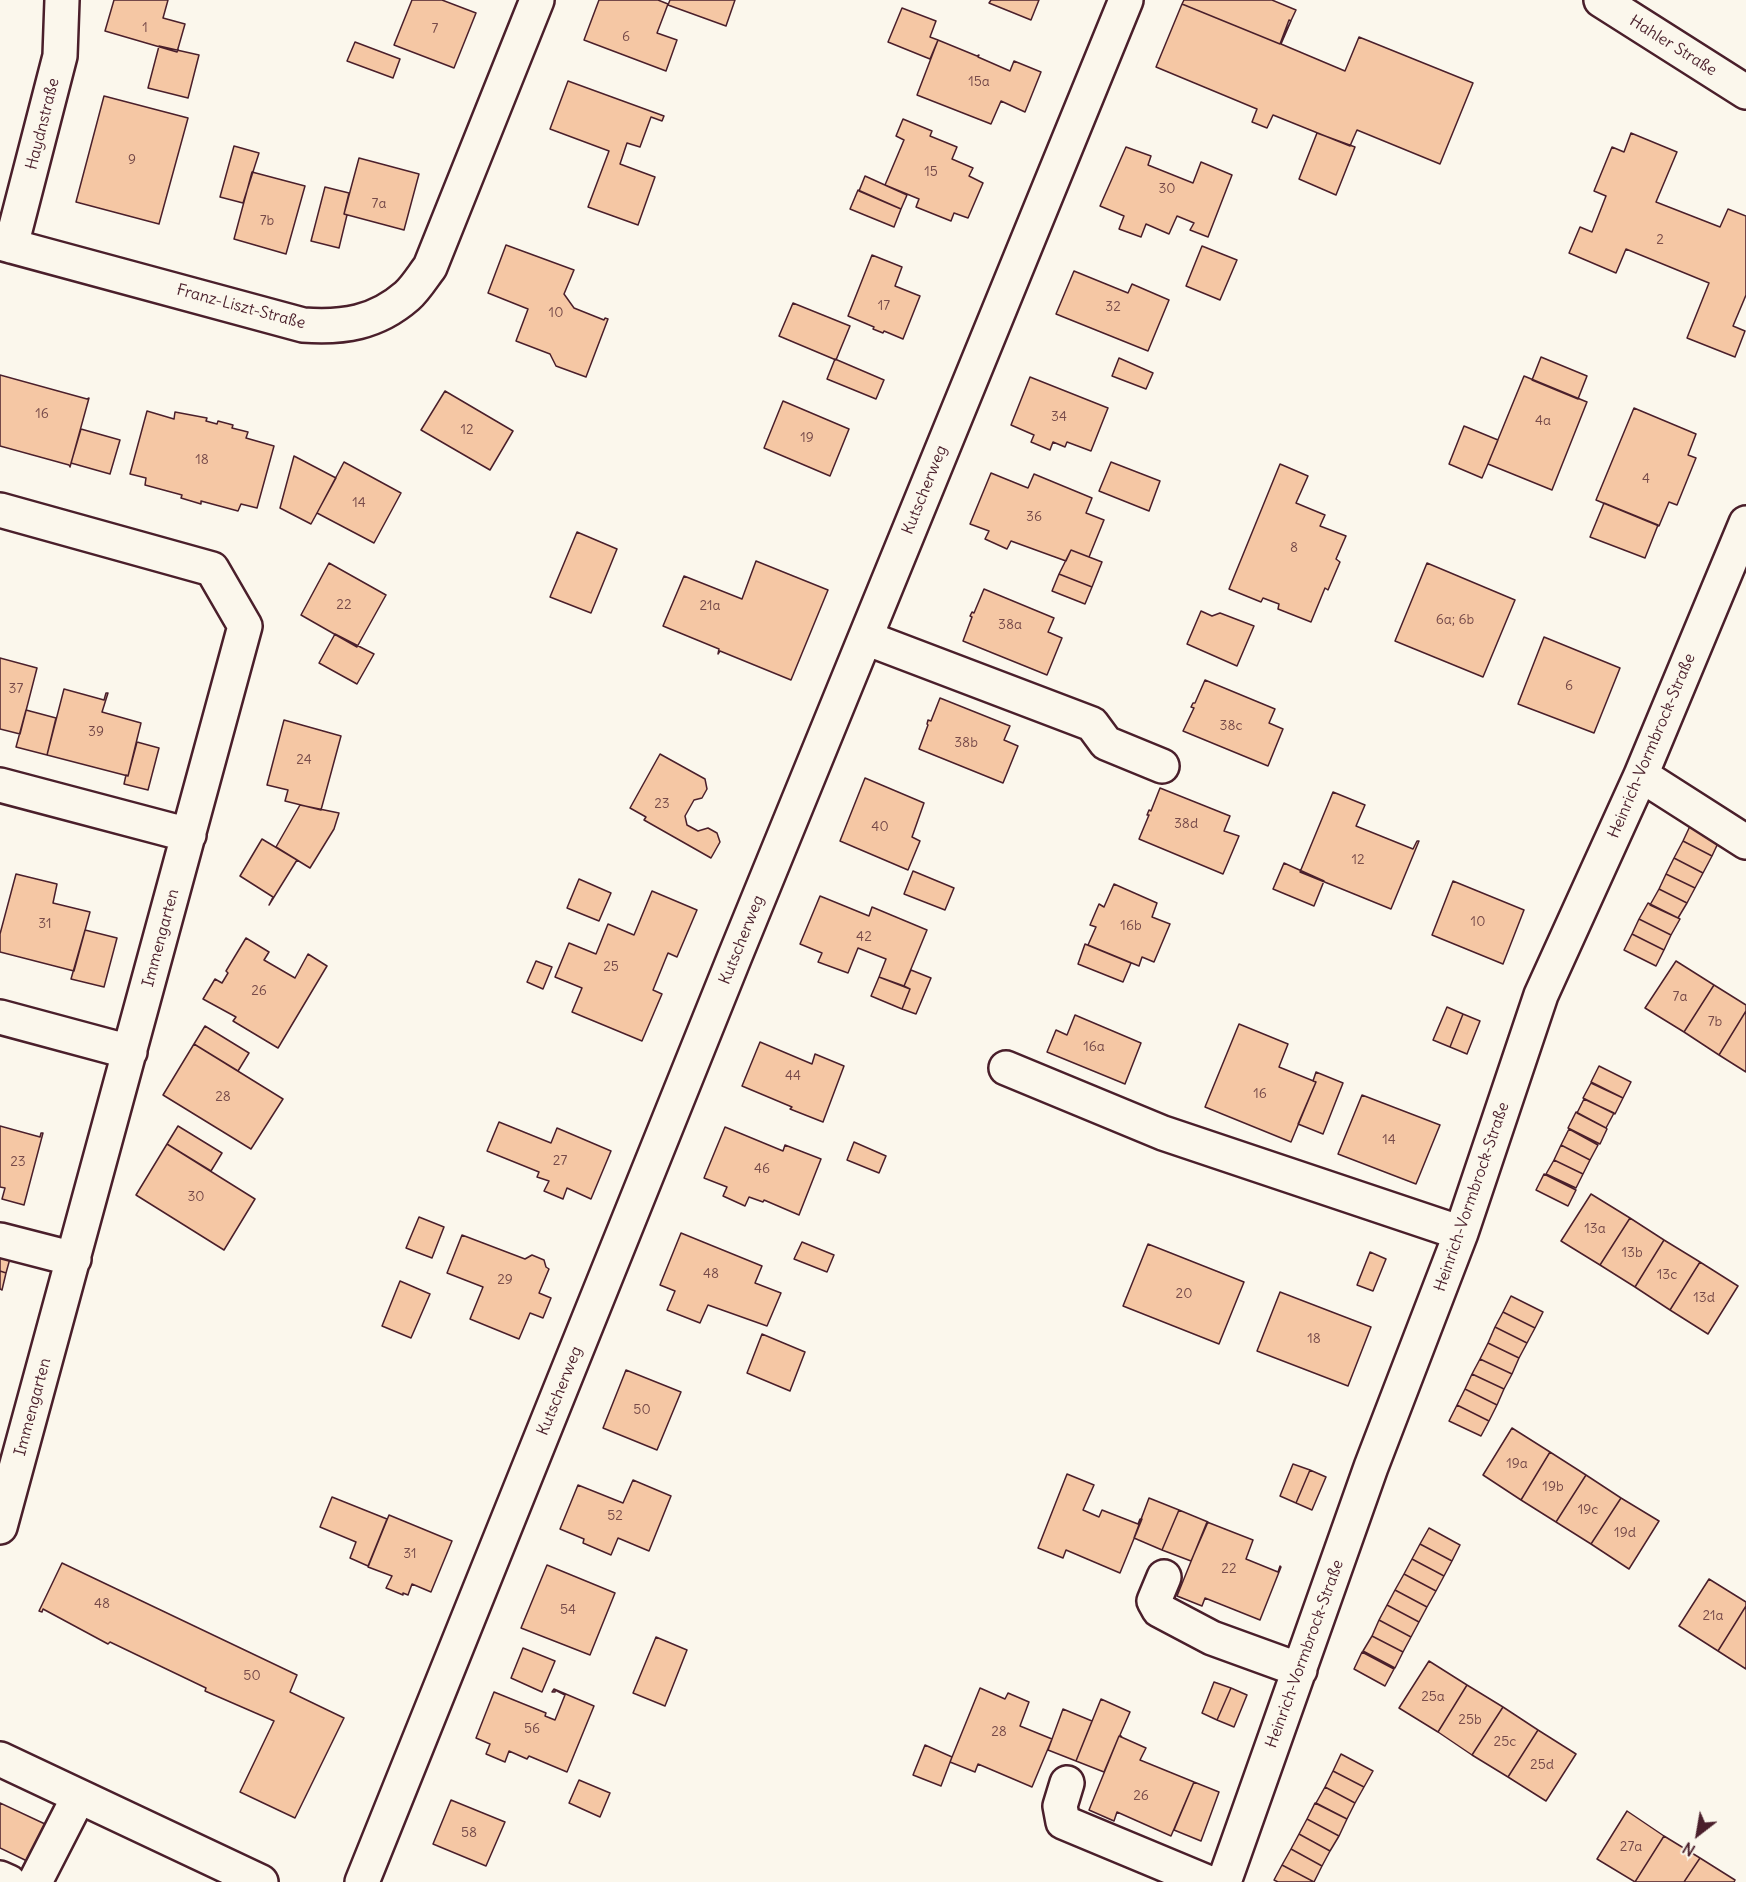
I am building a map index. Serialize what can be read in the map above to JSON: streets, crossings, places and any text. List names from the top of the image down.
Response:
{
  "streets": {
    "street": [
      "Hahler Straße",
      "Haydnstraße",
      "Franz-Liszt-Straße",
      "Kutscherweg",
      "Heinrich-Vormbrock-Straße",
      "Immengarten"
    ]
  },
  "crossings": [
    ["Haydnstraße", "Franz-Liszt-Straße"]
  ],
  "house_numbers": [
    "1",
    "7",
    "6",
    "15a",
    "9",
    "15",
    "30",
    "7a",
    "7b",
    "2",
    "17",
    "32",
    "10",
    "16",
    "34",
    "4a",
    "12",
    "19",
    "18",
    "4",
    "14",
    "36",
    "8",
    "22",
    "21a",
    "6a; 6b",
    "38a",
    "6",
    "37",
    "38c",
    "39",
    "38b",
    "24",
    "23",
    "38d",
    "40",
    "12",
    "10",
    "31",
    "16b",
    "42",
    "25",
    "26",
    "7a",
    "7b",
    "16a",
    "44",
    "16",
    "28",
    "14",
    "27",
    "23",
    "46",
    "30",
    "13a",
    "13b",
    "48",
    "13c",
    "29",
    "20",
    "13d",
    "18",
    "50",
    "19a",
    "19b",
    "19c",
    "52",
    "19d",
    "31",
    "22",
    "48",
    "54",
    "21a",
    "50",
    "25a",
    "25b",
    "56",
    "28",
    "25c",
    "25d",
    "26",
    "58",
    "27a"
  ],
  "north": "bottom left"
}
